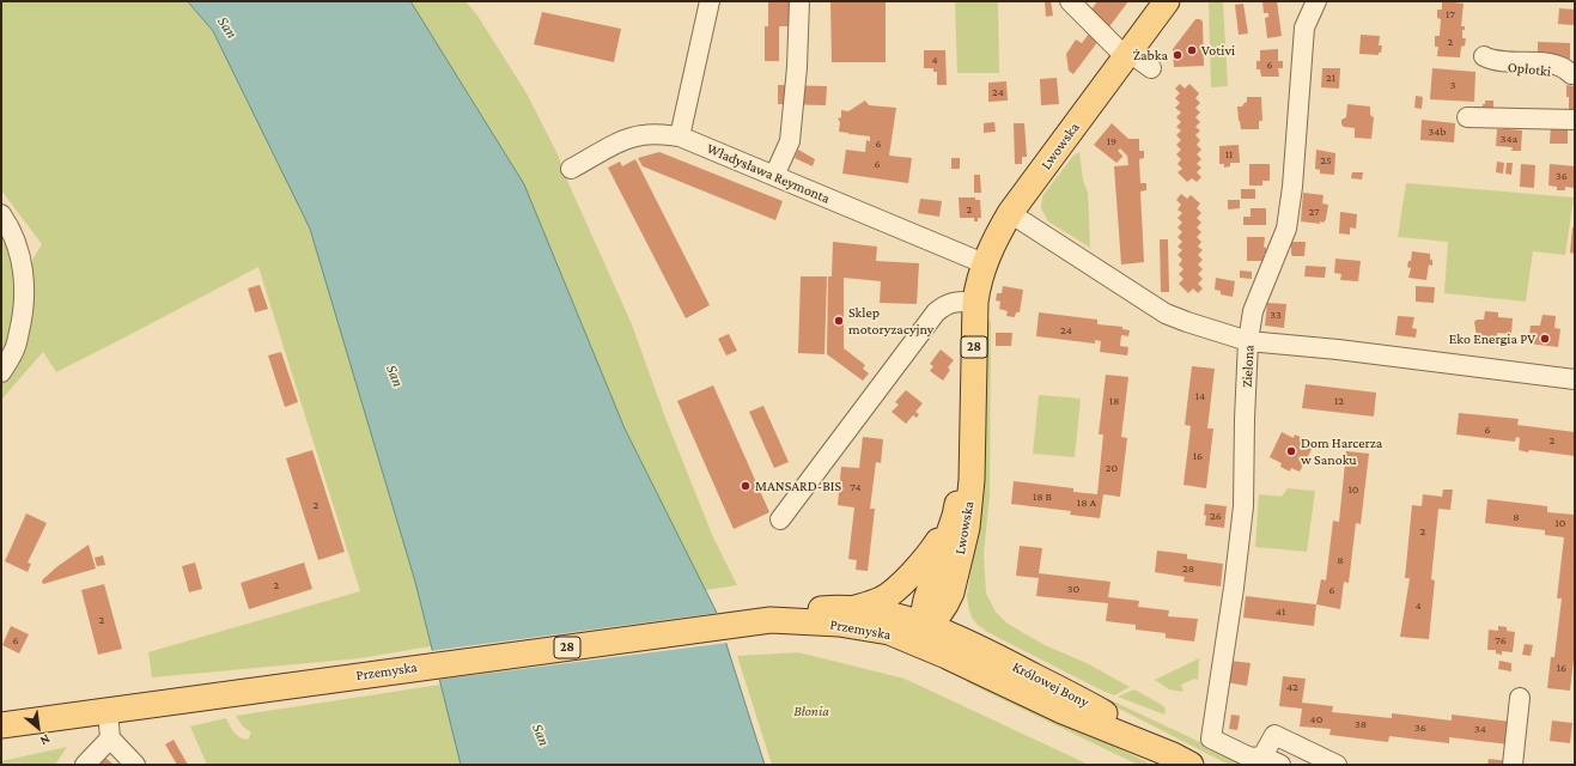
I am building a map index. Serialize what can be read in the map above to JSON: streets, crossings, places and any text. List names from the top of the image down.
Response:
{
  "streets": {
    "main road": [
      "Lwowska",
      "28",
      "Przemyska",
      "Królowej Bony"
    ],
    "street": ["Opłotki", "Władysława Reymonta", "Zielona"]
  },
  "crossings": [
    ["Lwowska", "Władysława Reymonta"],
    ["Lwowska", "Przemyska"],
    ["Lwowska", "Królowej Bony"],
    ["Przemyska", "Królowej Bony"]
  ],
  "water": ["San"],
  "parks": ["Błonia"],
  "places": [
    "Votivi",
    "Żabka",
    "Sklep motoryzacyjny",
    "Eko Energia PV",
    "Dom Harcerza w Sanoku",
    "MANSARD-BIS"
  ],
  "house_numbers": [
    "17",
    "2",
    "4",
    "6",
    "21",
    "3",
    "24",
    "34b",
    "34a",
    "19",
    "6",
    "11",
    "25",
    "6",
    "36",
    "2",
    "27",
    "33",
    "24",
    "14",
    "18",
    "12",
    "6",
    "2",
    "16",
    "20",
    "74",
    "10",
    "18 B",
    "18 A",
    "2",
    "26",
    "8",
    "10",
    "2",
    "8",
    "28",
    "2",
    "30",
    "6",
    "4",
    "41",
    "2",
    "6",
    "76",
    "16",
    "42",
    "40",
    "38",
    "36",
    "34"
  ],
  "north": "bottom right"
}
